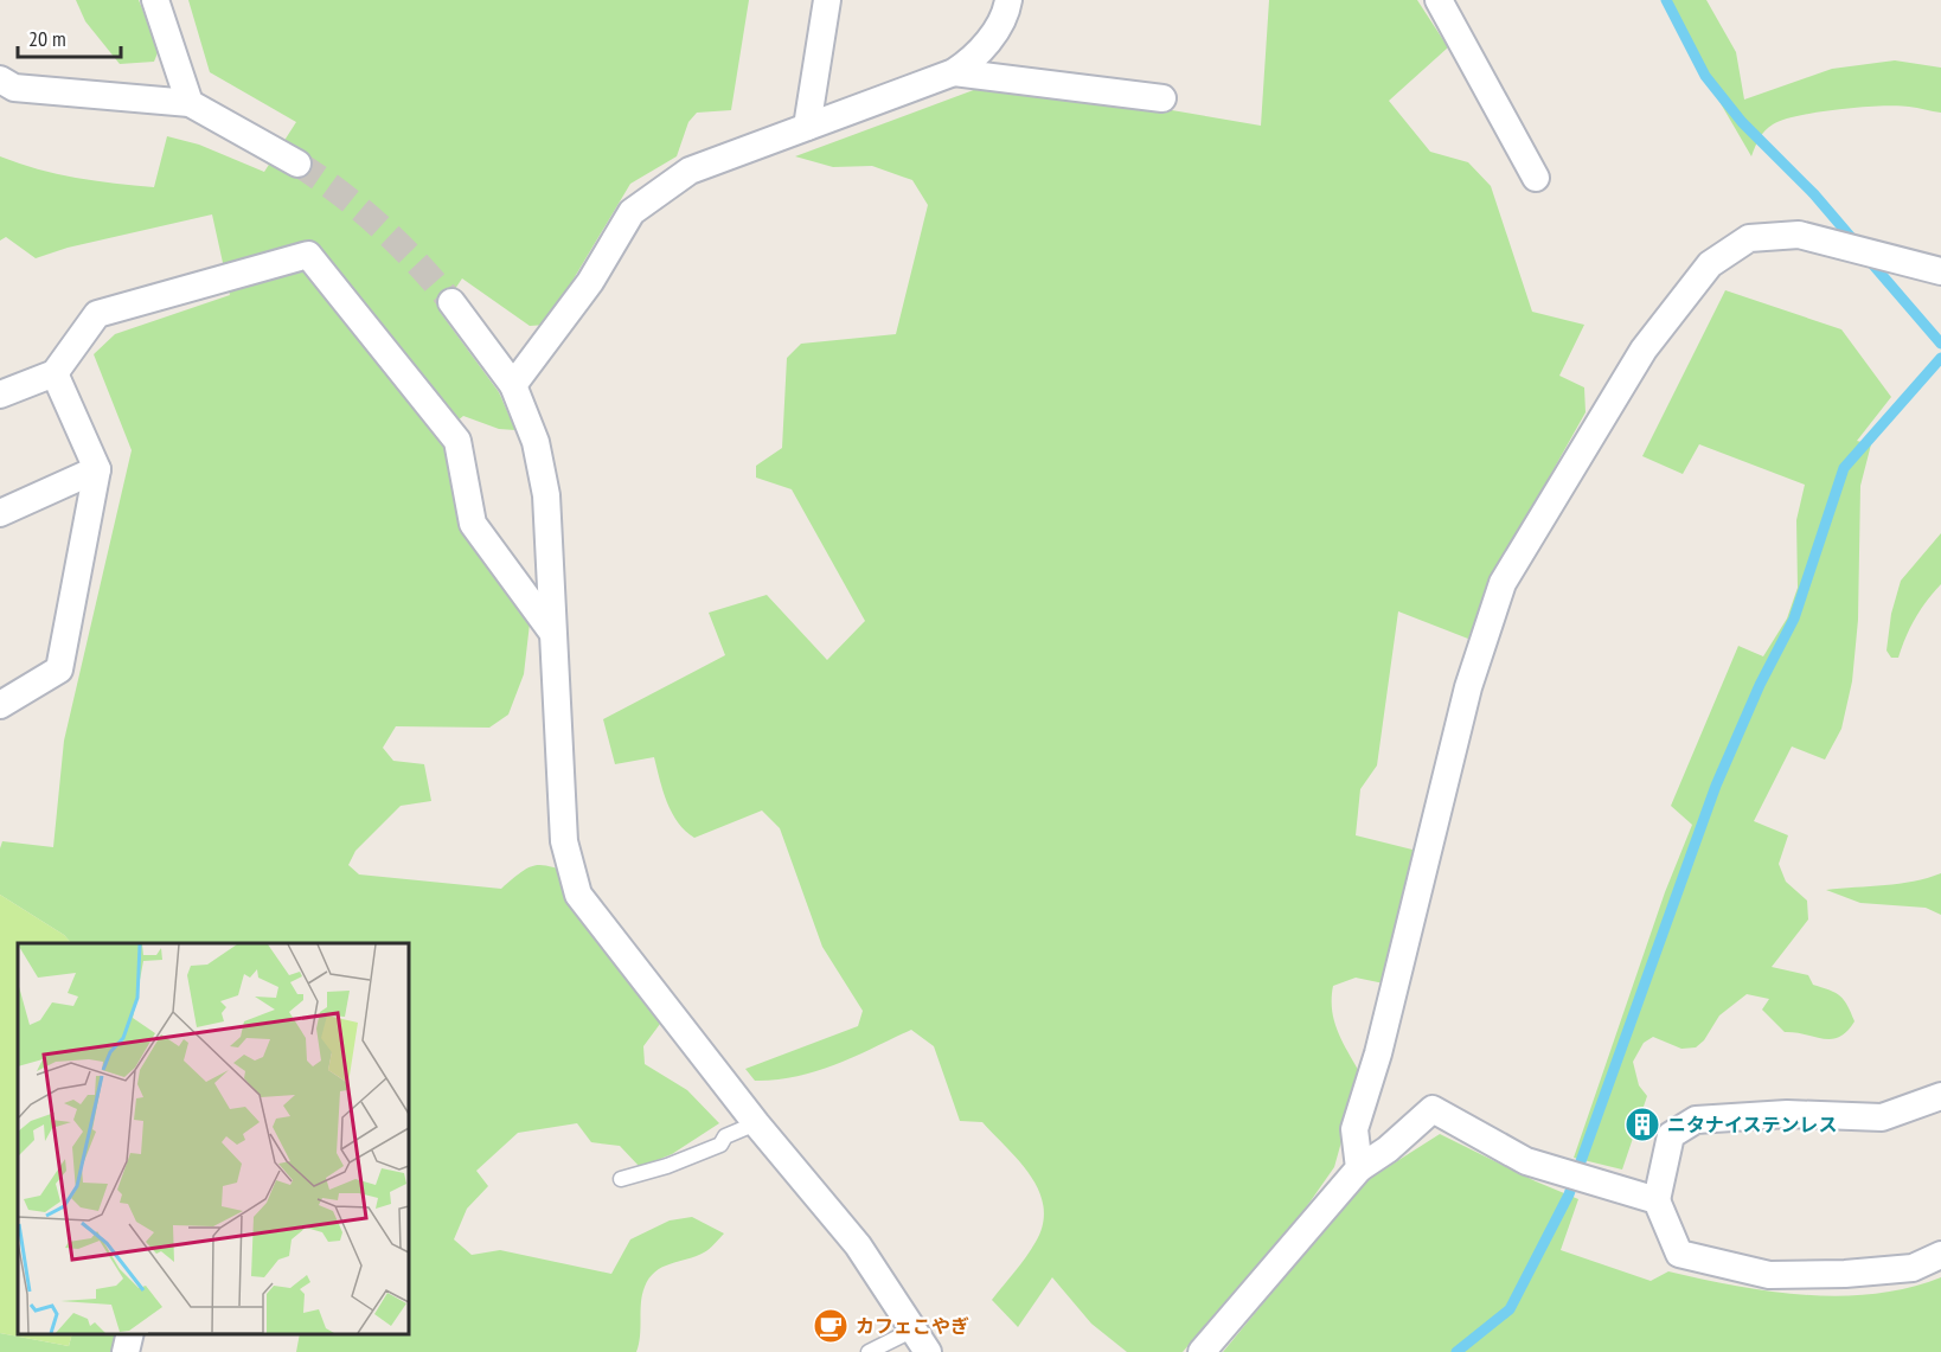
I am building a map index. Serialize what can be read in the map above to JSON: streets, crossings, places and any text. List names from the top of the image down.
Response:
{
  "places": {
    "building": ["ニタナイステンレス"],
    "cafe": ["カフェこやぎ"]
  },
  "scale_bar": "20 m"
}
